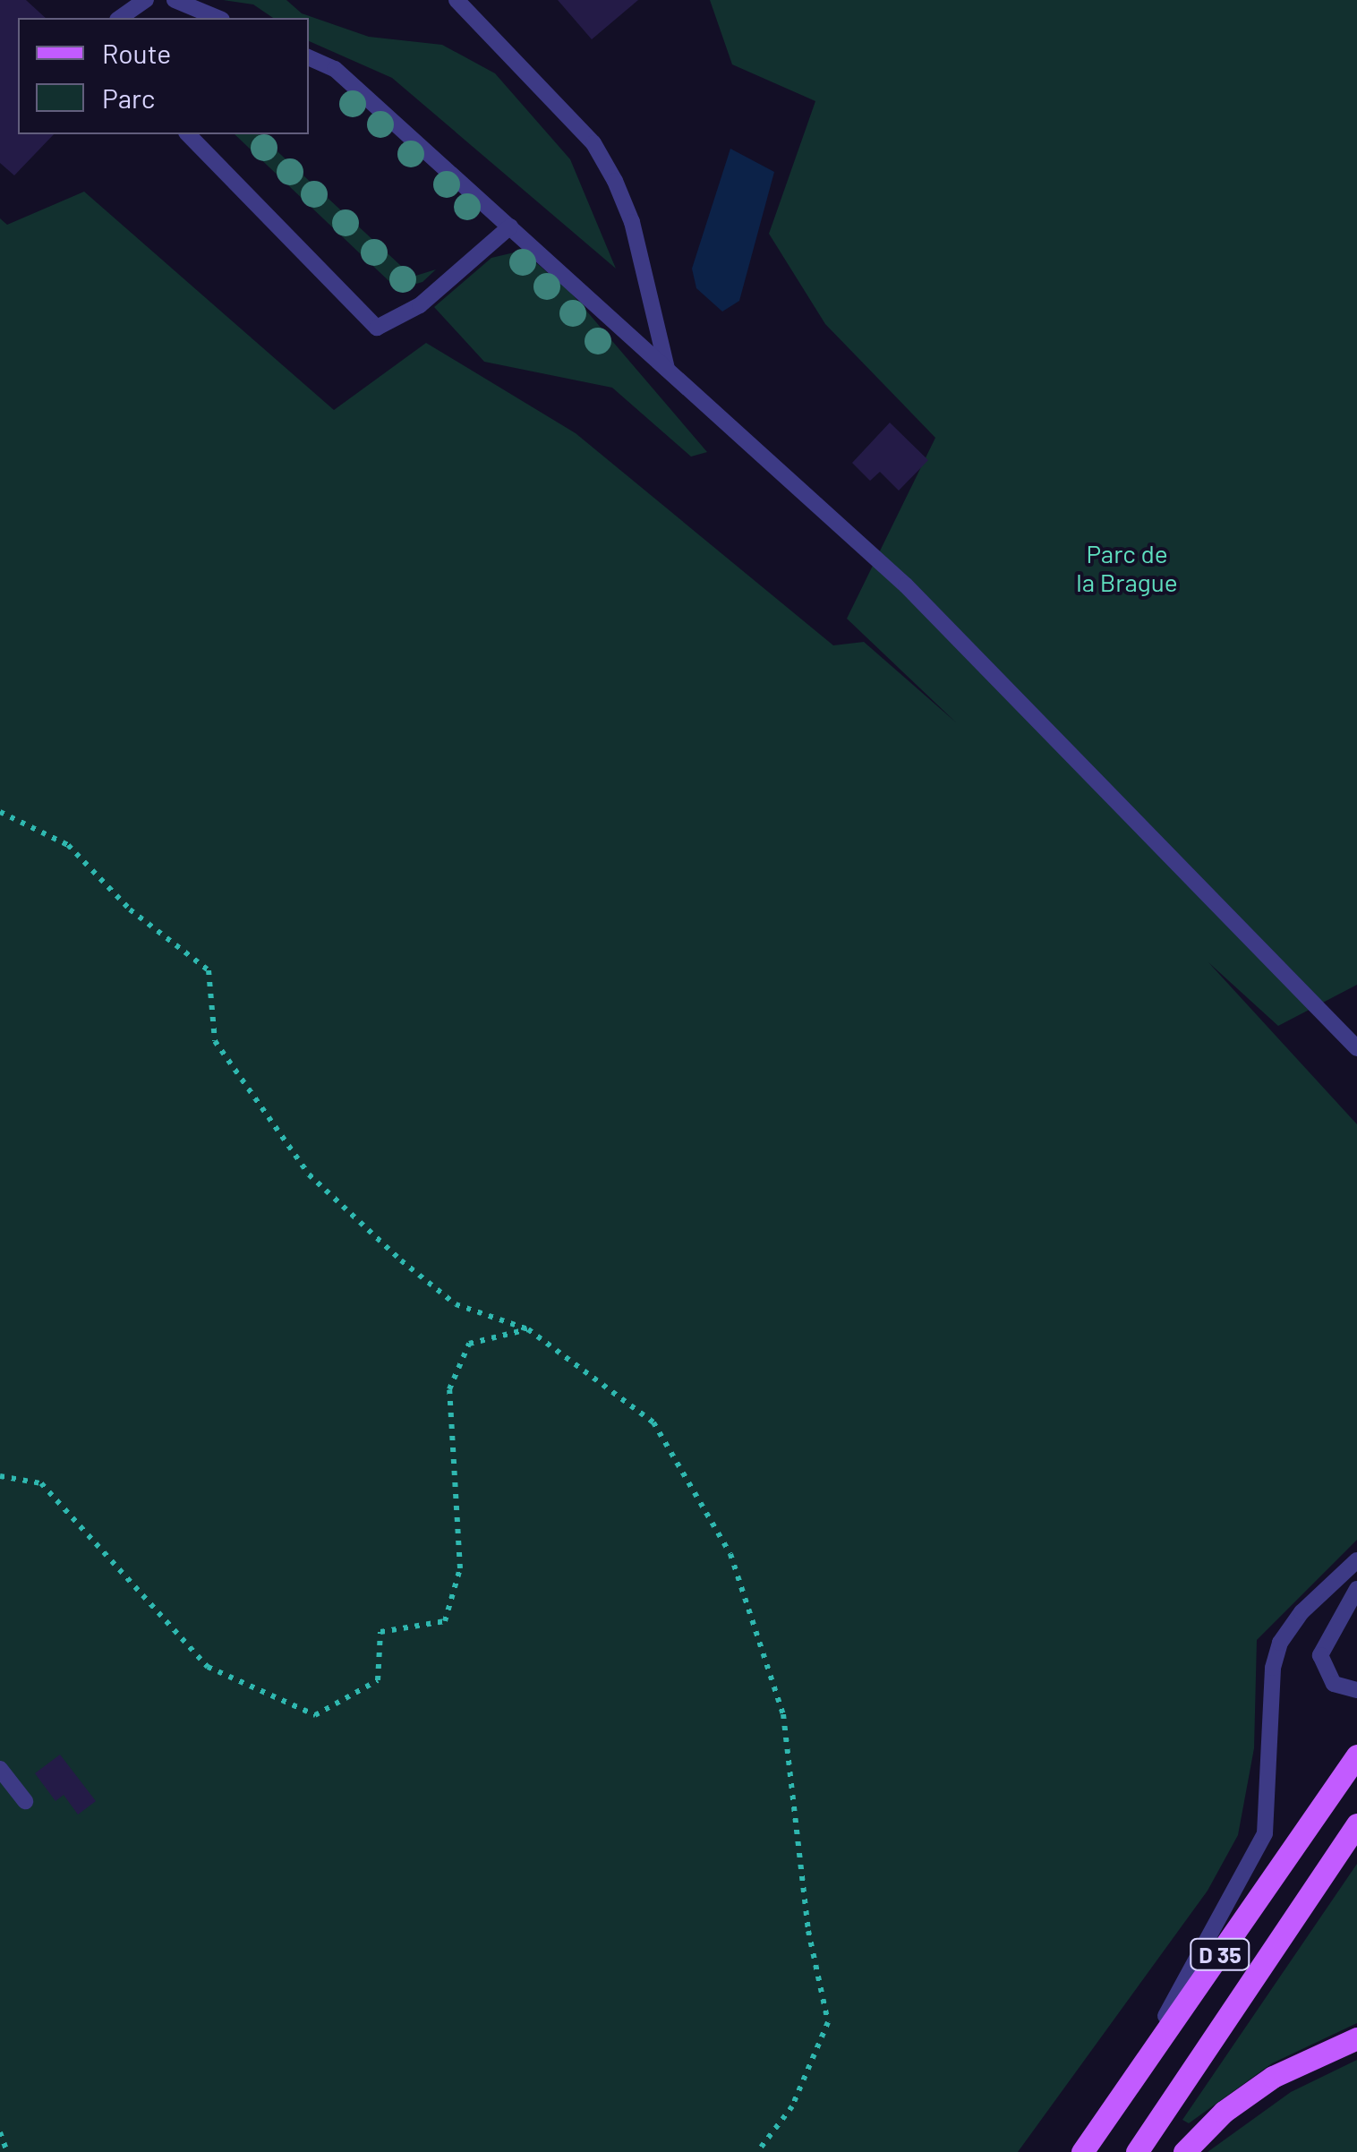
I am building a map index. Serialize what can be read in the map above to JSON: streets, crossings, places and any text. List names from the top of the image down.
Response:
{
  "streets": {
    "main road": ["D 35"]
  },
  "parks": ["Parc de la Brague"],
  "legend": ["Route", "Parc"]
}
